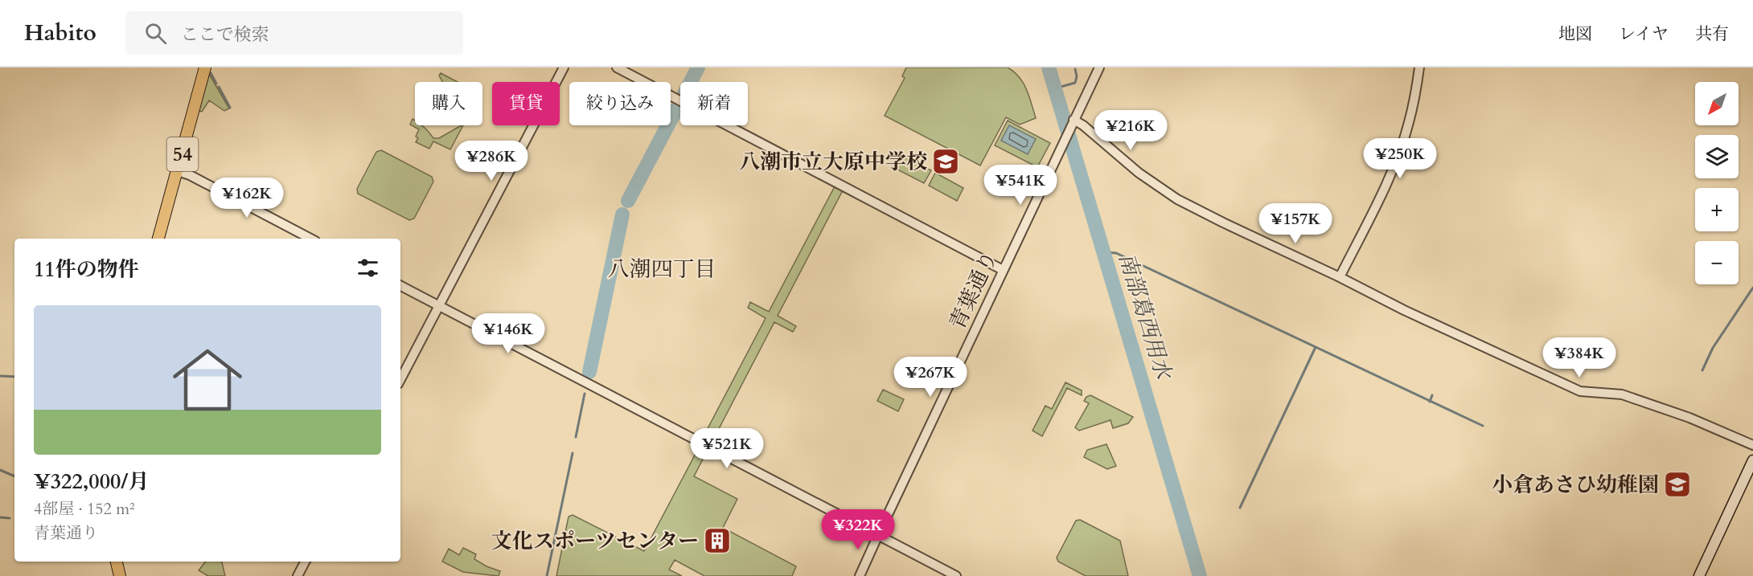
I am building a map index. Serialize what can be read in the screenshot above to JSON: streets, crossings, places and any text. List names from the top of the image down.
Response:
{
  "streets": {
    "main road": ["54"],
    "street": ["青葉通り"]
  },
  "districts": ["八潮四丁目"],
  "water": ["南部葛西用水"],
  "places": {
    "school or university": ["八潮市立大原中学校", "小倉あさひ幼稚園"],
    "building": ["文化スポーツセンター"]
  },
  "north": "bottom left",
  "page": {
    "header": "Habito",
    "search": "ここで検索",
    "nav": ["地図", "レイヤ", "共有"],
    "map_buttons": ["+", "−"],
    "chip": [
      "購入",
      "賃貸",
      "絞り込み",
      "新着"
    ],
    "price": [
      "¥216K",
      "¥250K",
      "¥286K",
      "¥541K",
      "¥162K",
      "¥157K",
      "¥146K",
      "¥384K",
      "¥267K",
      "¥521K",
      "¥322K"
    ],
    "heading": "11件の物件",
    "list": [
      {
        "name": "¥322,000/月",
        "note": "4部屋 · 152 m² · 青葉通り"
      }
    ]
  }
}
